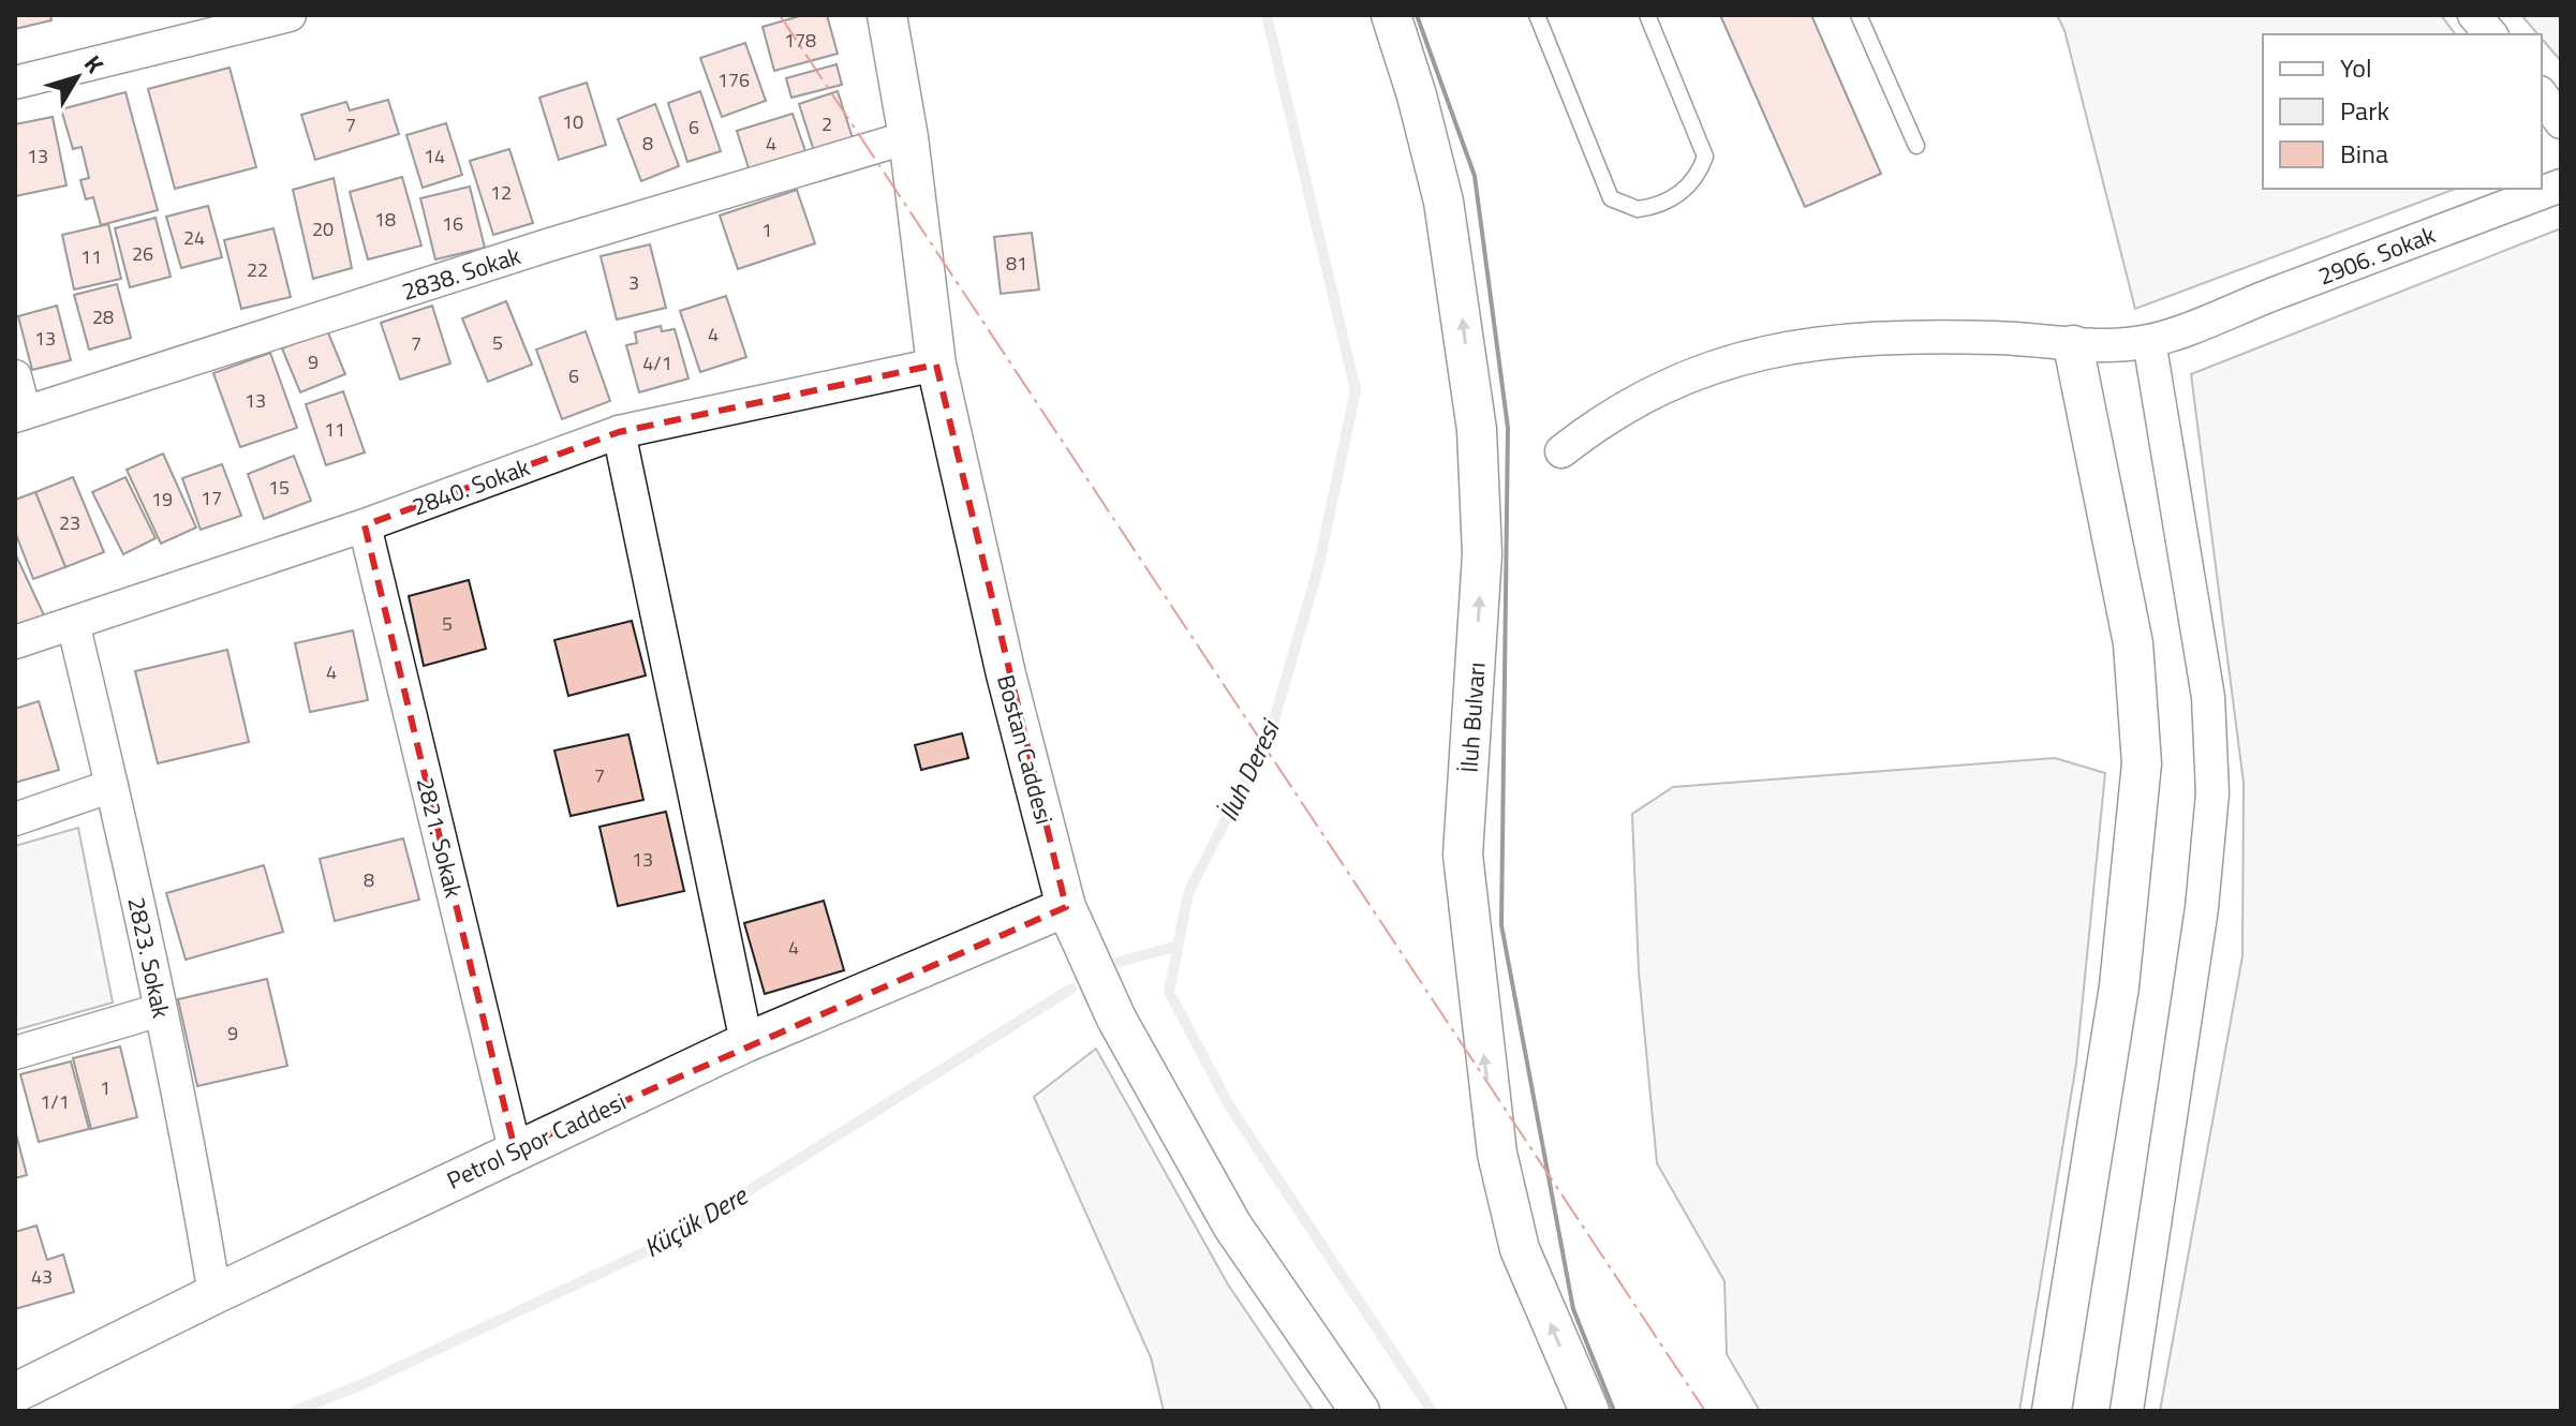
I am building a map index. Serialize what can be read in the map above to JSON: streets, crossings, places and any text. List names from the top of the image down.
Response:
{
  "streets": {
    "street": [
      "2906. Sokak",
      "2838. Sokak",
      "2840. Sokak",
      "İluh Bulvarı",
      "Bostan Caddesi",
      "2821. Sokak",
      "2823. Sokak",
      "Petrol Spor Caddesi"
    ]
  },
  "crossings": [
    ["2838. Sokak", "Bostan Caddesi"],
    ["2840. Sokak", "Bostan Caddesi"],
    ["2840. Sokak", "2821. Sokak"],
    ["2840. Sokak", "2823. Sokak"],
    ["Bostan Caddesi", "Petrol Spor Caddesi"],
    ["2821. Sokak", "Petrol Spor Caddesi"],
    ["2823. Sokak", "Petrol Spor Caddesi"]
  ],
  "one_way": ["İluh Bulvarı"],
  "water": ["İluh Deresi", "Küçük Dere"],
  "house_numbers": [
    "178",
    "176",
    "10",
    "2",
    "7",
    "6",
    "8",
    "4",
    "13",
    "14",
    "12",
    "18",
    "16",
    "20",
    "1",
    "24",
    "26",
    "11",
    "81",
    "22",
    "3",
    "28",
    "4",
    "13",
    "5",
    "7",
    "9",
    "4/1",
    "6",
    "13",
    "11",
    "15",
    "17",
    "19",
    "23",
    "5",
    "4",
    "7",
    "13",
    "8",
    "4",
    "9",
    "1",
    "1/1",
    "43"
  ],
  "legend": ["Yol", "Park", "Bina"],
  "north": "top right"
}
